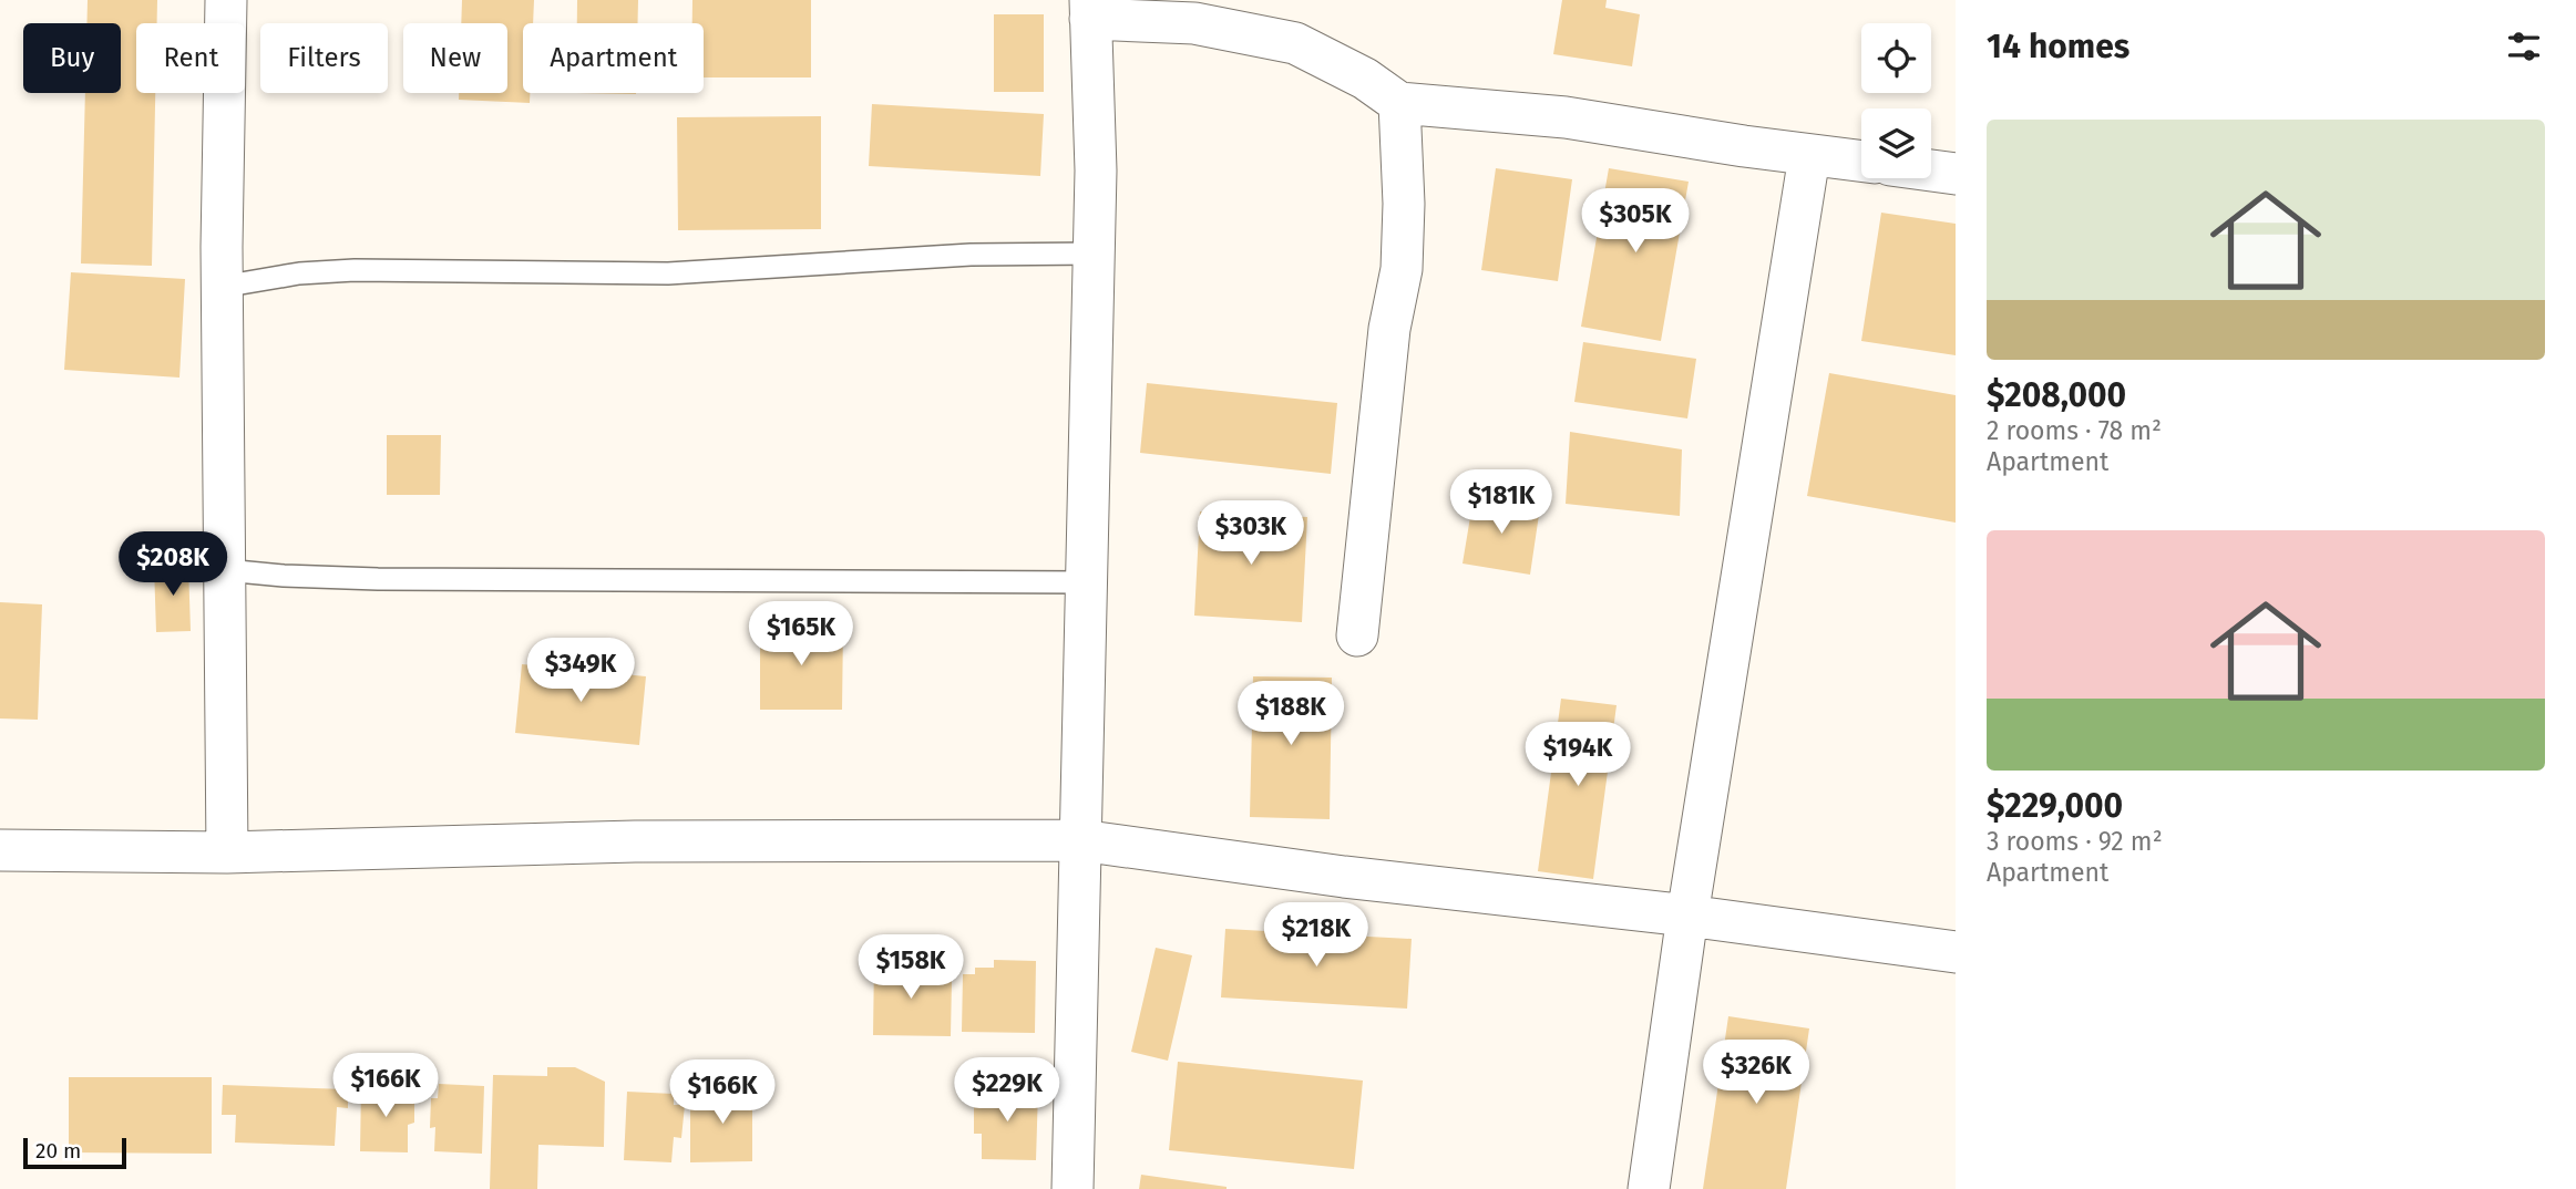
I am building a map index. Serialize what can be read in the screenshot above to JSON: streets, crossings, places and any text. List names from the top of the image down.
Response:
{
  "scale_bar": "20 m",
  "page": {
    "heading": "14 homes",
    "chip": [
      "Buy",
      "Rent",
      "Filters",
      "New",
      "Apartment"
    ],
    "list": [
      {
        "name": "$208,000",
        "note": "2 rooms · 78 m² · Apartment"
      },
      {
        "name": "$229,000",
        "note": "3 rooms · 92 m² · Apartment"
      }
    ],
    "price": [
      "$305K",
      "$181K",
      "$303K",
      "$208K",
      "$165K",
      "$349K",
      "$188K",
      "$194K",
      "$218K",
      "$158K",
      "$326K",
      "$166K",
      "$229K",
      "$166K"
    ],
    "scale": "20 m"
  }
}
